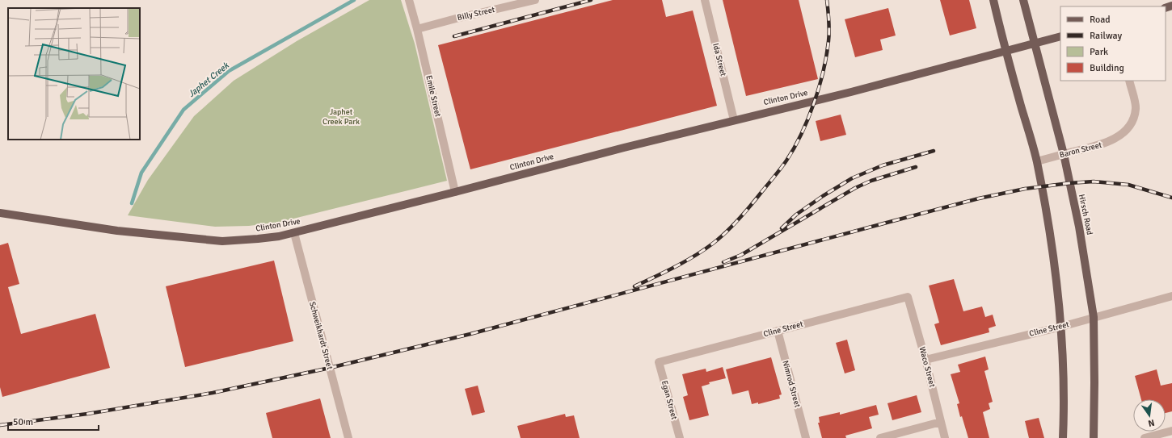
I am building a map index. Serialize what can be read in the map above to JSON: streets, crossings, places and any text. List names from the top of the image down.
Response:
{
  "streets": {
    "main road": ["Clinton Drive", "Hirsch Road"],
    "street": [
      "Billy Street",
      "Ida Street",
      "Emile Street",
      "Baron Street",
      "Cline Street",
      "Schweikhardt Street",
      "Waco Street",
      "Nimrod Street",
      "Egan Street"
    ]
  },
  "crossings": [
    ["Billy Street", "Emile Street"],
    ["Ida Street", "Clinton Drive"],
    ["Emile Street", "Clinton Drive"],
    ["Clinton Drive", "Hirsch Road"],
    ["Clinton Drive", "Schweikhardt Street"],
    ["Baron Street", "Hirsch Road"],
    ["Hirsch Road", "Cline Street"],
    ["Cline Street", "Waco Street"],
    ["Cline Street", "Nimrod Street"],
    ["Cline Street", "Egan Street"]
  ],
  "water": ["Japhet Creek"],
  "parks": ["Japhet Creek Park"],
  "legend": [
    "Road",
    "Railway",
    "Park",
    "Building"
  ],
  "scale_bar": "50 m",
  "north": "bottom"
}
